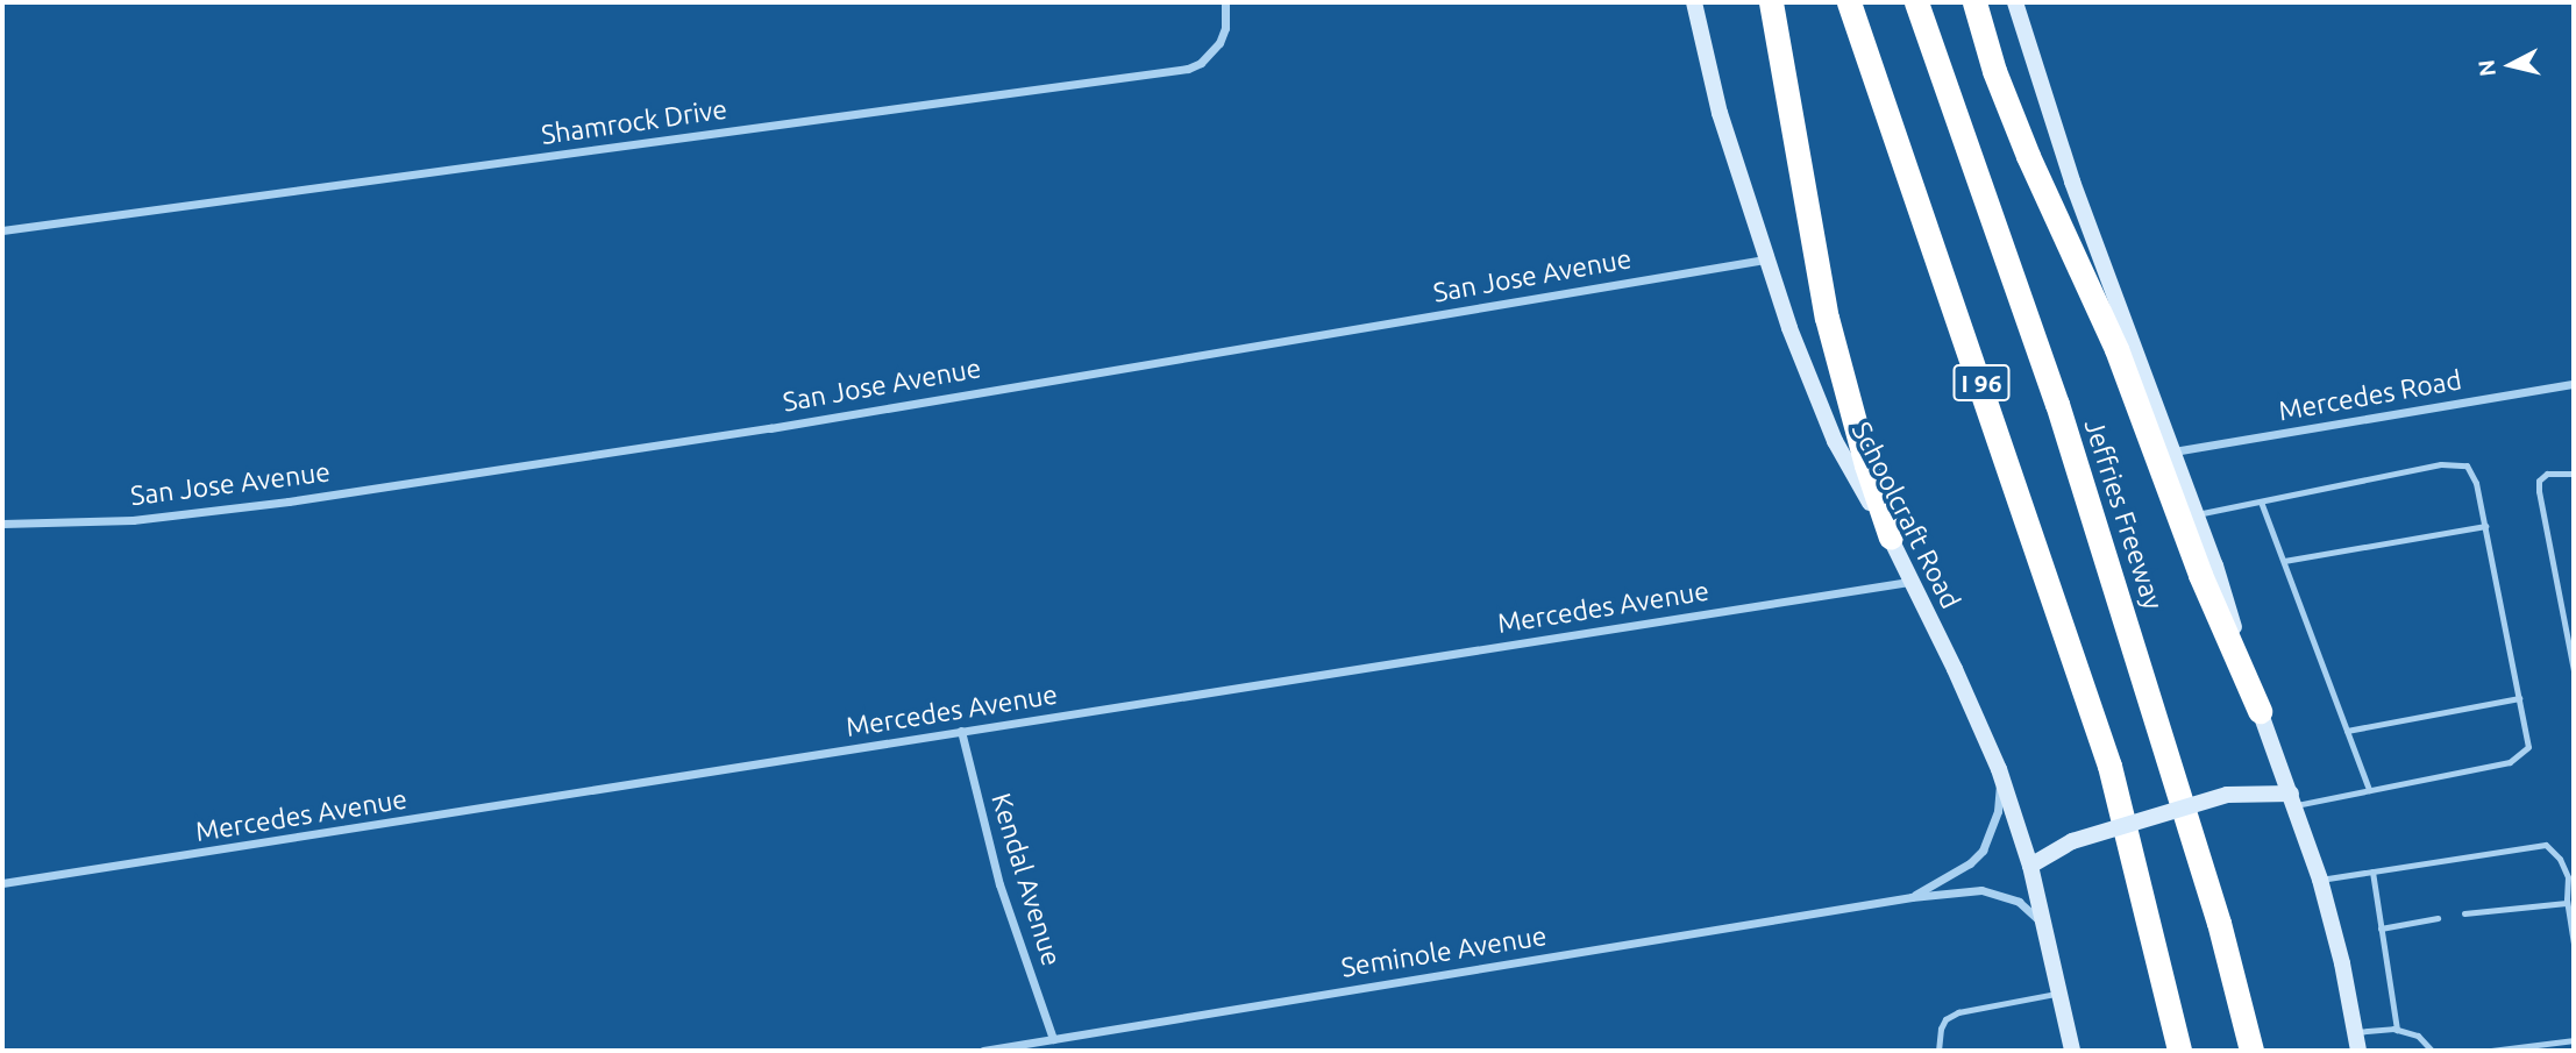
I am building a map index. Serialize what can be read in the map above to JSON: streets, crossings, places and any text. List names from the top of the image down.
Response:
{
  "streets": {
    "highway": ["I 96", "Jeffries Freeway"],
    "main road": ["Schoolcraft Road"],
    "street": [
      "Shamrock Drive",
      "San Jose Avenue",
      "Mercedes Road",
      "Mercedes Avenue",
      "Kendal Avenue",
      "Seminole Avenue"
    ]
  },
  "crossings": [
    ["San Jose Avenue", "Schoolcraft Road"],
    ["Schoolcraft Road", "Mercedes Avenue"],
    ["Schoolcraft Road", "Seminole Avenue"],
    ["Mercedes Avenue", "Kendal Avenue"],
    ["Kendal Avenue", "Seminole Avenue"]
  ],
  "north": "left"
}
